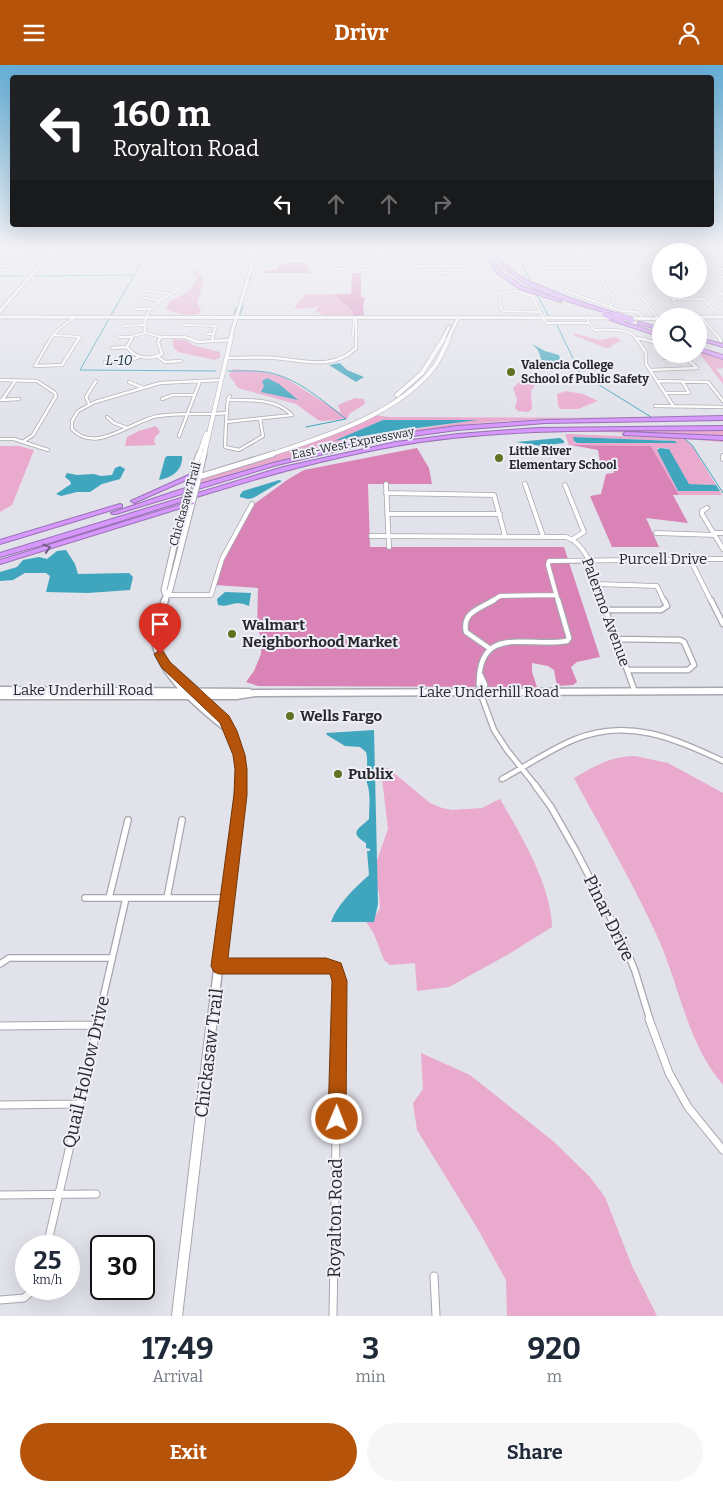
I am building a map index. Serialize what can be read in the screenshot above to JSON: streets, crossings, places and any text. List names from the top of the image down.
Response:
{
  "streets": {
    "highway": ["East-West Expressway"],
    "street": [
      "Chickasaw Trail",
      "Purcell Drive",
      "Palermo Avenue",
      "Lake Underhill Road",
      "Pinar Drive",
      "Quail Hollow Drive",
      "Royalton Road"
    ]
  },
  "crossings": [
    ["Chickasaw Trail", "Lake Underhill Road"],
    ["Chickasaw Trail", "Royalton Road"],
    ["Purcell Drive", "Palermo Avenue"],
    ["Palermo Avenue", "Lake Underhill Road"],
    ["Lake Underhill Road", "Pinar Drive"]
  ],
  "water": ["L-10"],
  "places": [
    "Valencia College School of Public Safety",
    "Little River Elementary School",
    "Walmart Neighborhood Market",
    "Wells Fargo",
    "Publix"
  ],
  "page": {
    "header": "Drivr",
    "turn": ["160 m", "Royalton Road"],
    "speed": "25 km/h",
    "limit": "30",
    "eta": [
      "17:49",
      "Arrival",
      "3",
      "min",
      "920",
      "m"
    ],
    "buttons": ["Exit", "Share"]
  }
}
